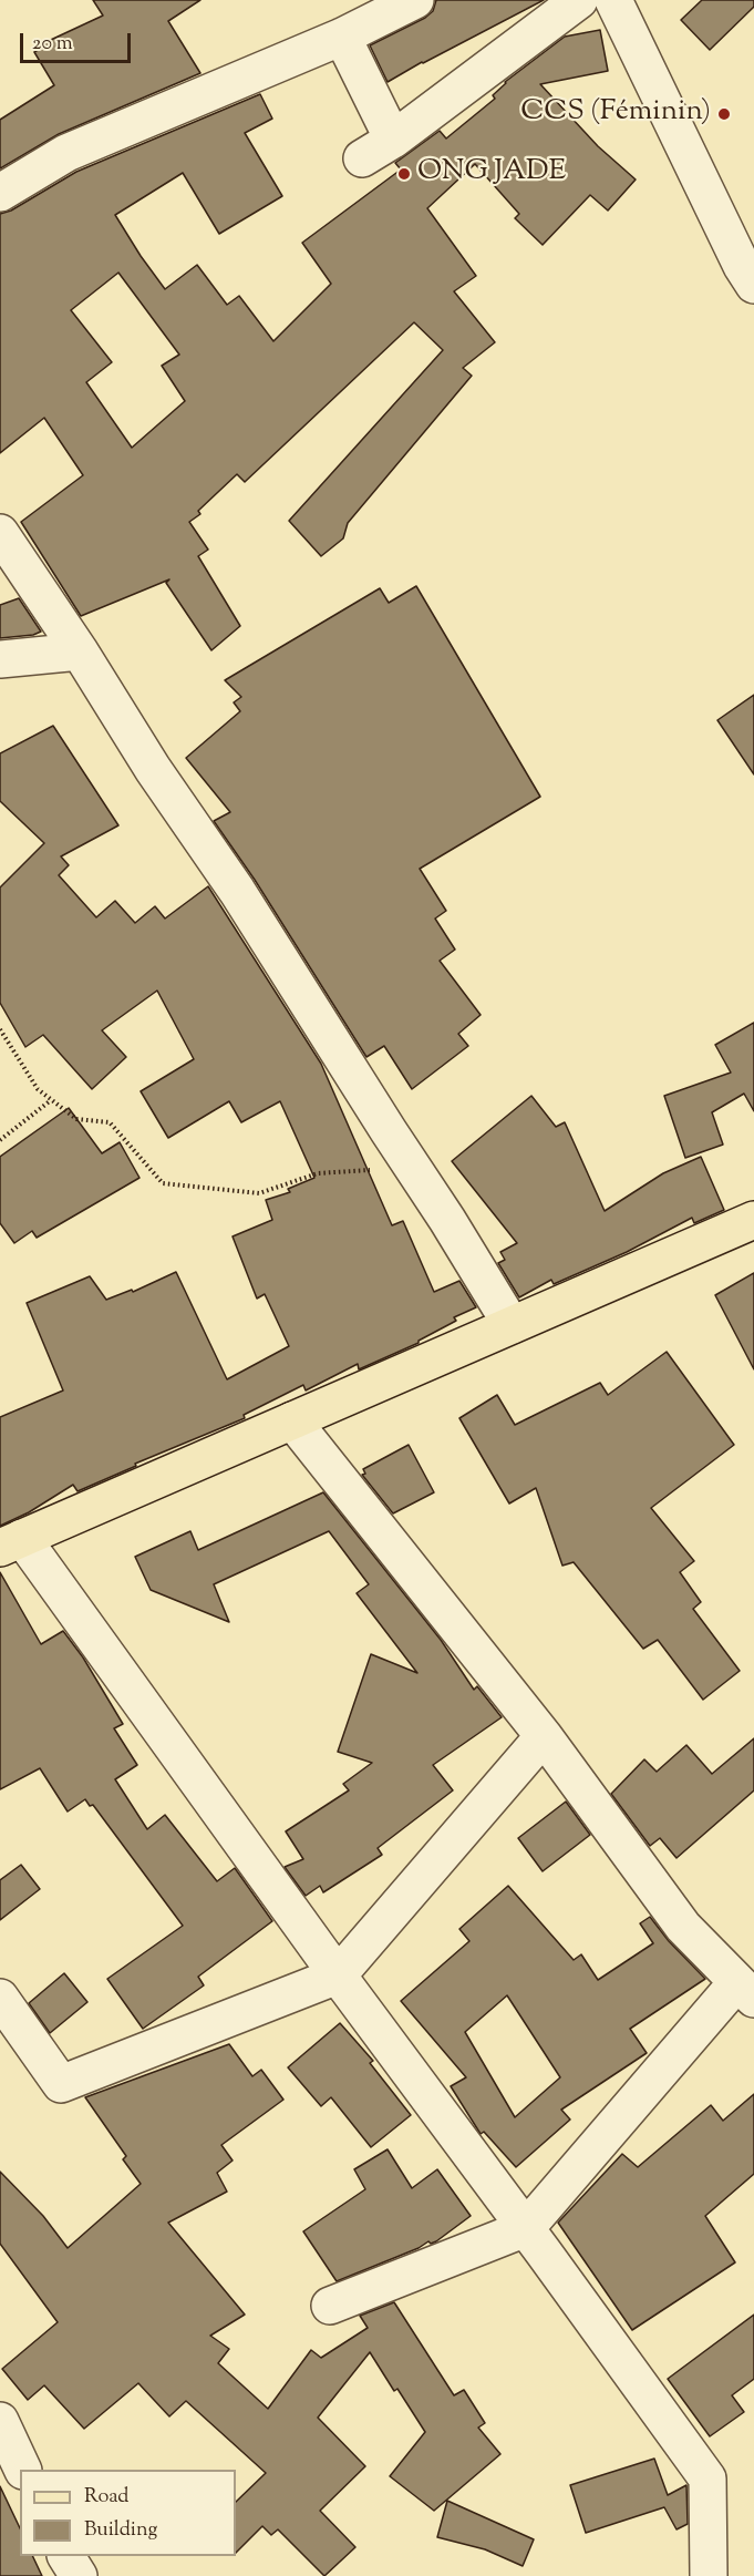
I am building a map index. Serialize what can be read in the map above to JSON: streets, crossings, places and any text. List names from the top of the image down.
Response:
{
  "places": ["CCS (Féminin)", "ONG JADE"],
  "legend": ["Road", "Building"],
  "scale_bar": "20 m"
}
